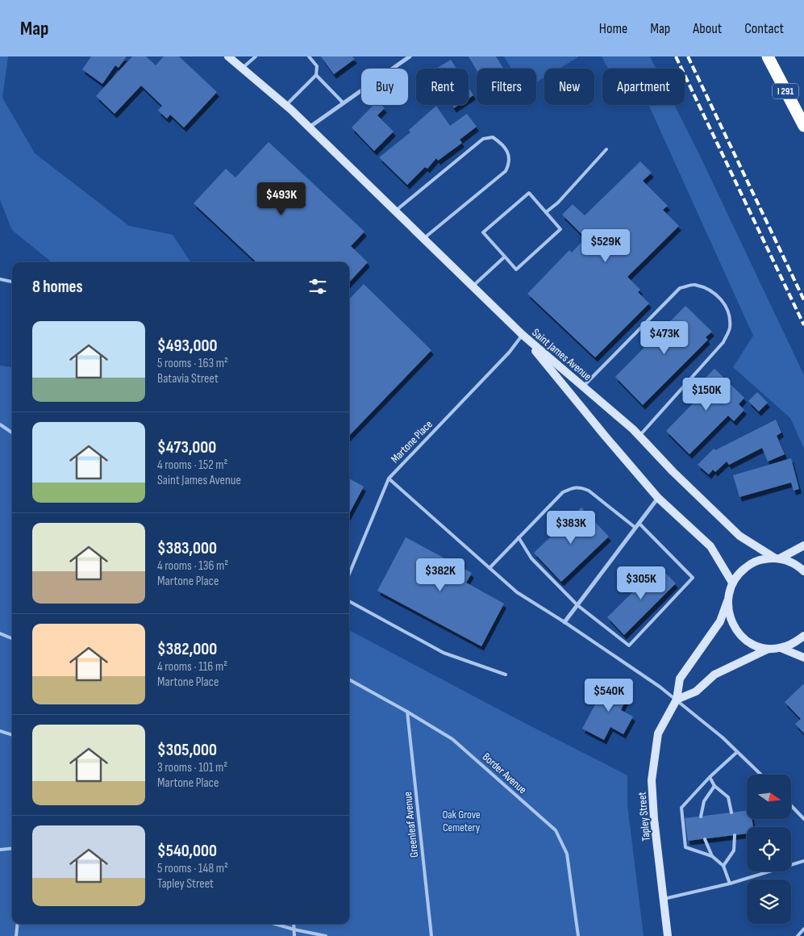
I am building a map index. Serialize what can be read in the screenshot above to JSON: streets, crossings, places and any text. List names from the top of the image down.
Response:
{
  "streets": {
    "highway": ["I 291"],
    "main road": ["Saint James Avenue", "Tapley Street"],
    "lane": ["Martone Place", "Border Avenue", "Greenleaf Avenue"]
  },
  "crossings": [
    ["Saint James Avenue", "Martone Place"],
    ["Saint James Avenue", "Tapley Street"],
    ["Border Avenue", "Greenleaf Avenue"]
  ],
  "parks": ["Oak Grove Cemetery"],
  "north": "right",
  "page": {
    "header": "Map",
    "nav": [
      "Home",
      "Map",
      "About",
      "Contact"
    ],
    "chip": [
      "Buy",
      "Rent",
      "Filters",
      "New",
      "Apartment"
    ],
    "price": [
      "$493K",
      "$529K",
      "$473K",
      "$150K",
      "$383K",
      "$382K",
      "$305K",
      "$540K"
    ],
    "heading": "8 homes",
    "list": [
      {
        "name": "$493,000",
        "note": "5 rooms · 163 m² · Batavia Street"
      },
      {
        "name": "$473,000",
        "note": "4 rooms · 152 m² · Saint James Avenue"
      },
      {
        "name": "$383,000",
        "note": "4 rooms · 136 m² · Martone Place"
      },
      {
        "name": "$382,000",
        "note": "4 rooms · 116 m² · Martone Place"
      },
      {
        "name": "$305,000",
        "note": "3 rooms · 101 m² · Martone Place"
      },
      {
        "name": "$540,000",
        "note": "5 rooms · 148 m² · Tapley Street"
      }
    ]
  }
}
